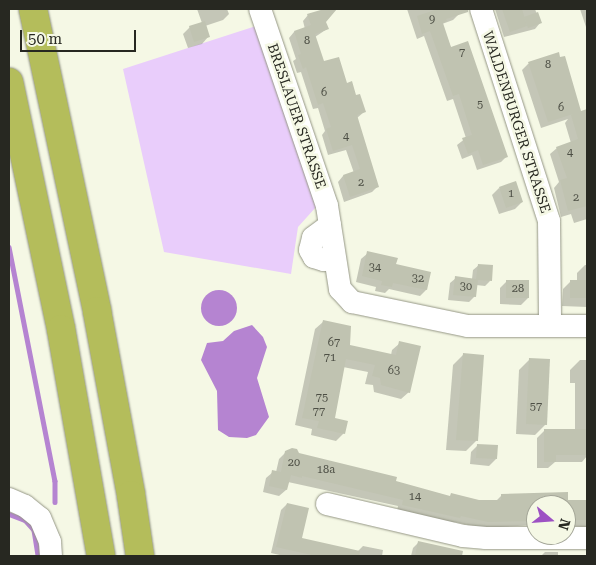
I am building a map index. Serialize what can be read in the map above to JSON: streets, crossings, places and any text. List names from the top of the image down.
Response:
{
  "streets": {
    "street": ["BRESLAUER STRASSE", "WALDENBURGER STRASSE"]
  },
  "crossings": [
    ["BRESLAUER STRASSE", "WALDENBURGER STRASSE"]
  ],
  "house_numbers": [
    "9",
    "8",
    "7",
    "8",
    "6",
    "5",
    "6",
    "4",
    "4",
    "2",
    "1",
    "2",
    "34",
    "32",
    "30",
    "28",
    "67",
    "71",
    "63",
    "75",
    "57",
    "77",
    "20",
    "18a",
    "14"
  ],
  "scale_bar": "50 m",
  "north": "right"
}
